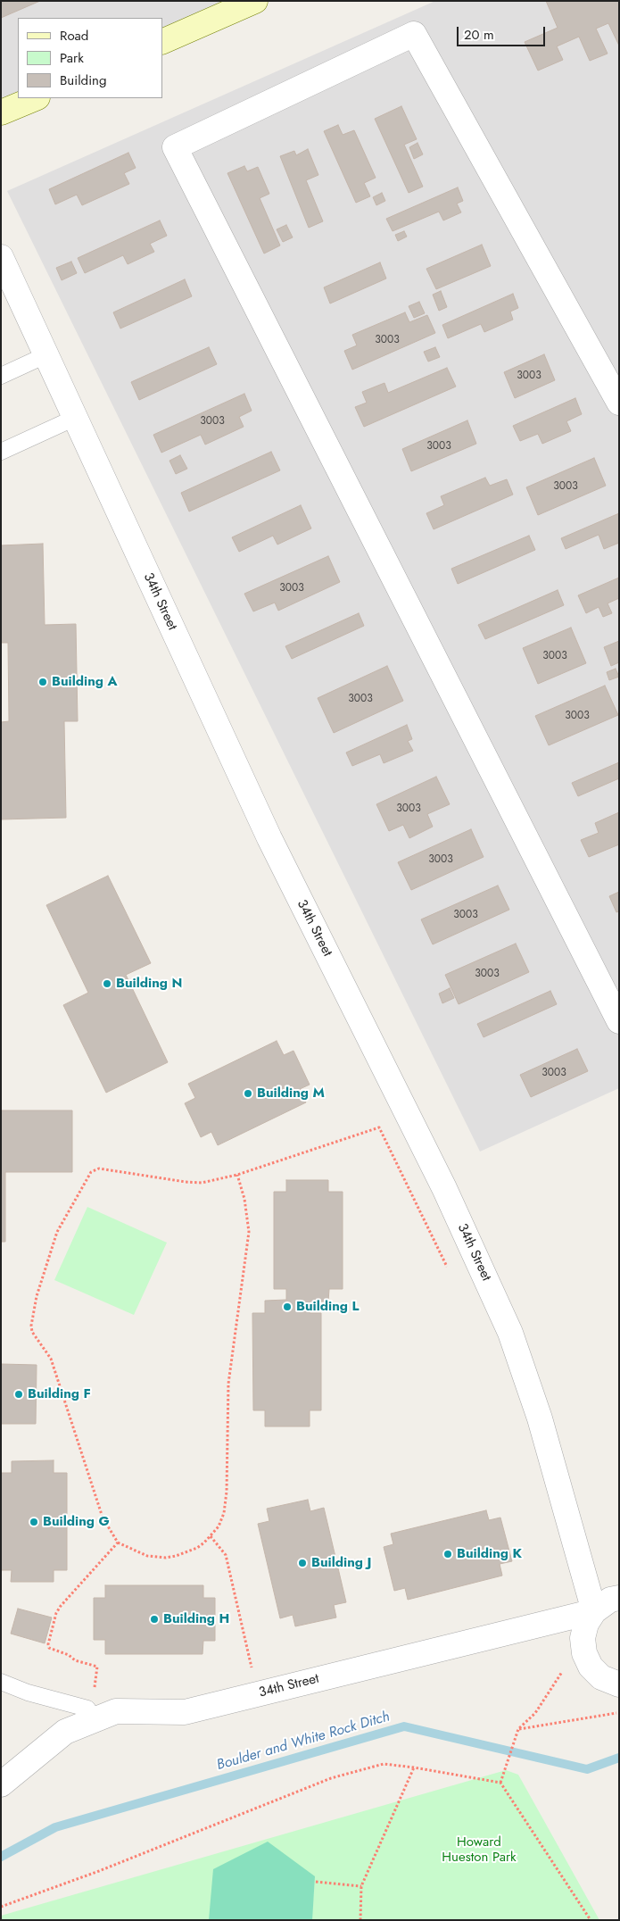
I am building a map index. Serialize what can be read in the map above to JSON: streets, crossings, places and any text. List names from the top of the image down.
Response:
{
  "streets": {
    "street": ["34th Street"]
  },
  "water": ["Boulder and White Rock Ditch"],
  "parks": ["Howard Hueston Park"],
  "places": [
    "Building A",
    "Building N",
    "Building M",
    "Building L",
    "Building F",
    "Building G",
    "Building K",
    "Building J",
    "Building H"
  ],
  "house_numbers": [
    "3003",
    "3003",
    "3003",
    "3003",
    "3003",
    "3003",
    "3003",
    "3003",
    "3003",
    "3003",
    "3003",
    "3003",
    "3003",
    "3003"
  ],
  "legend": ["Road", "Park", "Building"],
  "scale_bar": "20 m"
}
